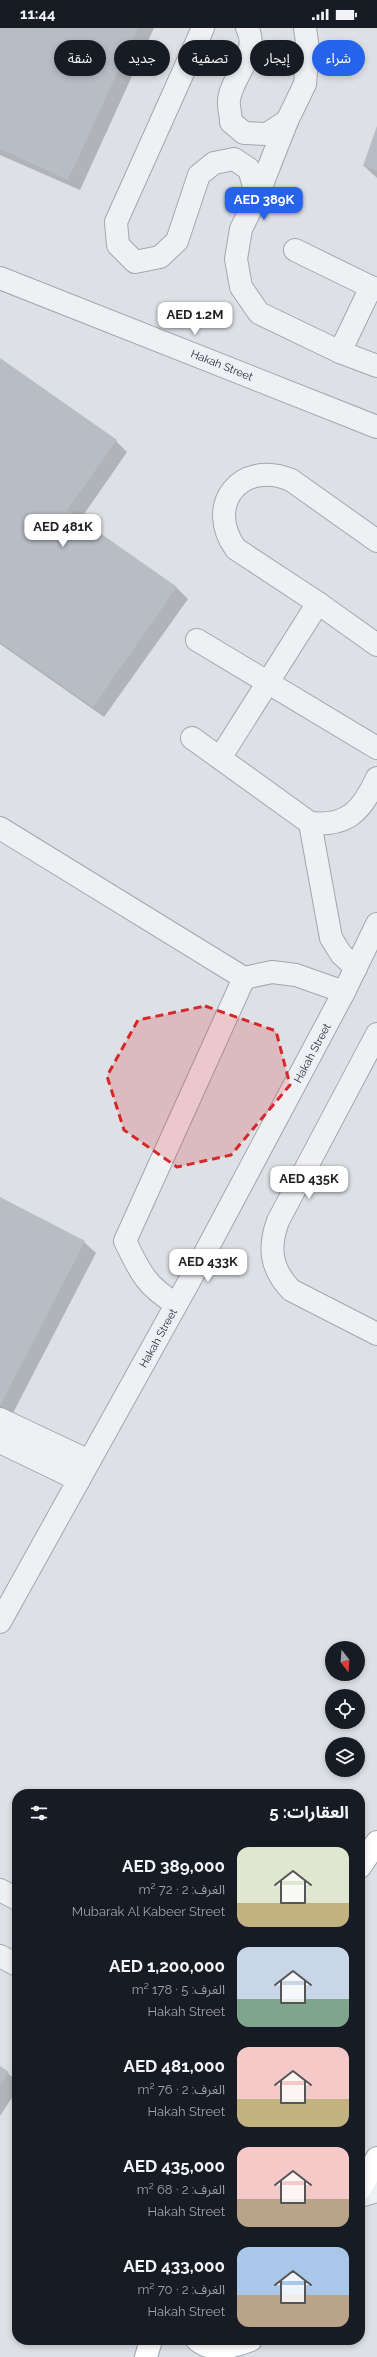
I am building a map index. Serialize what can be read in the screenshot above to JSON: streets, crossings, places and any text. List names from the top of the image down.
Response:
{
  "streets": {
    "street": ["Hakah Street"]
  },
  "north": "bottom",
  "page": {
    "status": "11:44",
    "chip": [
      "شراء",
      "إيجار",
      "تصفية",
      "جديد",
      "شقة"
    ],
    "price": [
      "AED 389K",
      "AED 1.2M",
      "AED 481K",
      "AED 435K",
      "AED 433K"
    ],
    "heading": "العقارات: 5",
    "list": [
      {
        "name": "AED 389,000",
        "note": "الغرف: 2 · 72 m² · Mubarak Al Kabeer Street"
      },
      {
        "name": "AED 1,200,000",
        "note": "الغرف: 5 · 178 m² · Hakah Street"
      },
      {
        "name": "AED 481,000",
        "note": "الغرف: 2 · 76 m² · Hakah Street"
      },
      {
        "name": "AED 435,000",
        "note": "الغرف: 2 · 68 m² · Hakah Street"
      },
      {
        "name": "AED 433,000",
        "note": "الغرف: 2 · 70 m² · Hakah Street"
      }
    ]
  }
}
